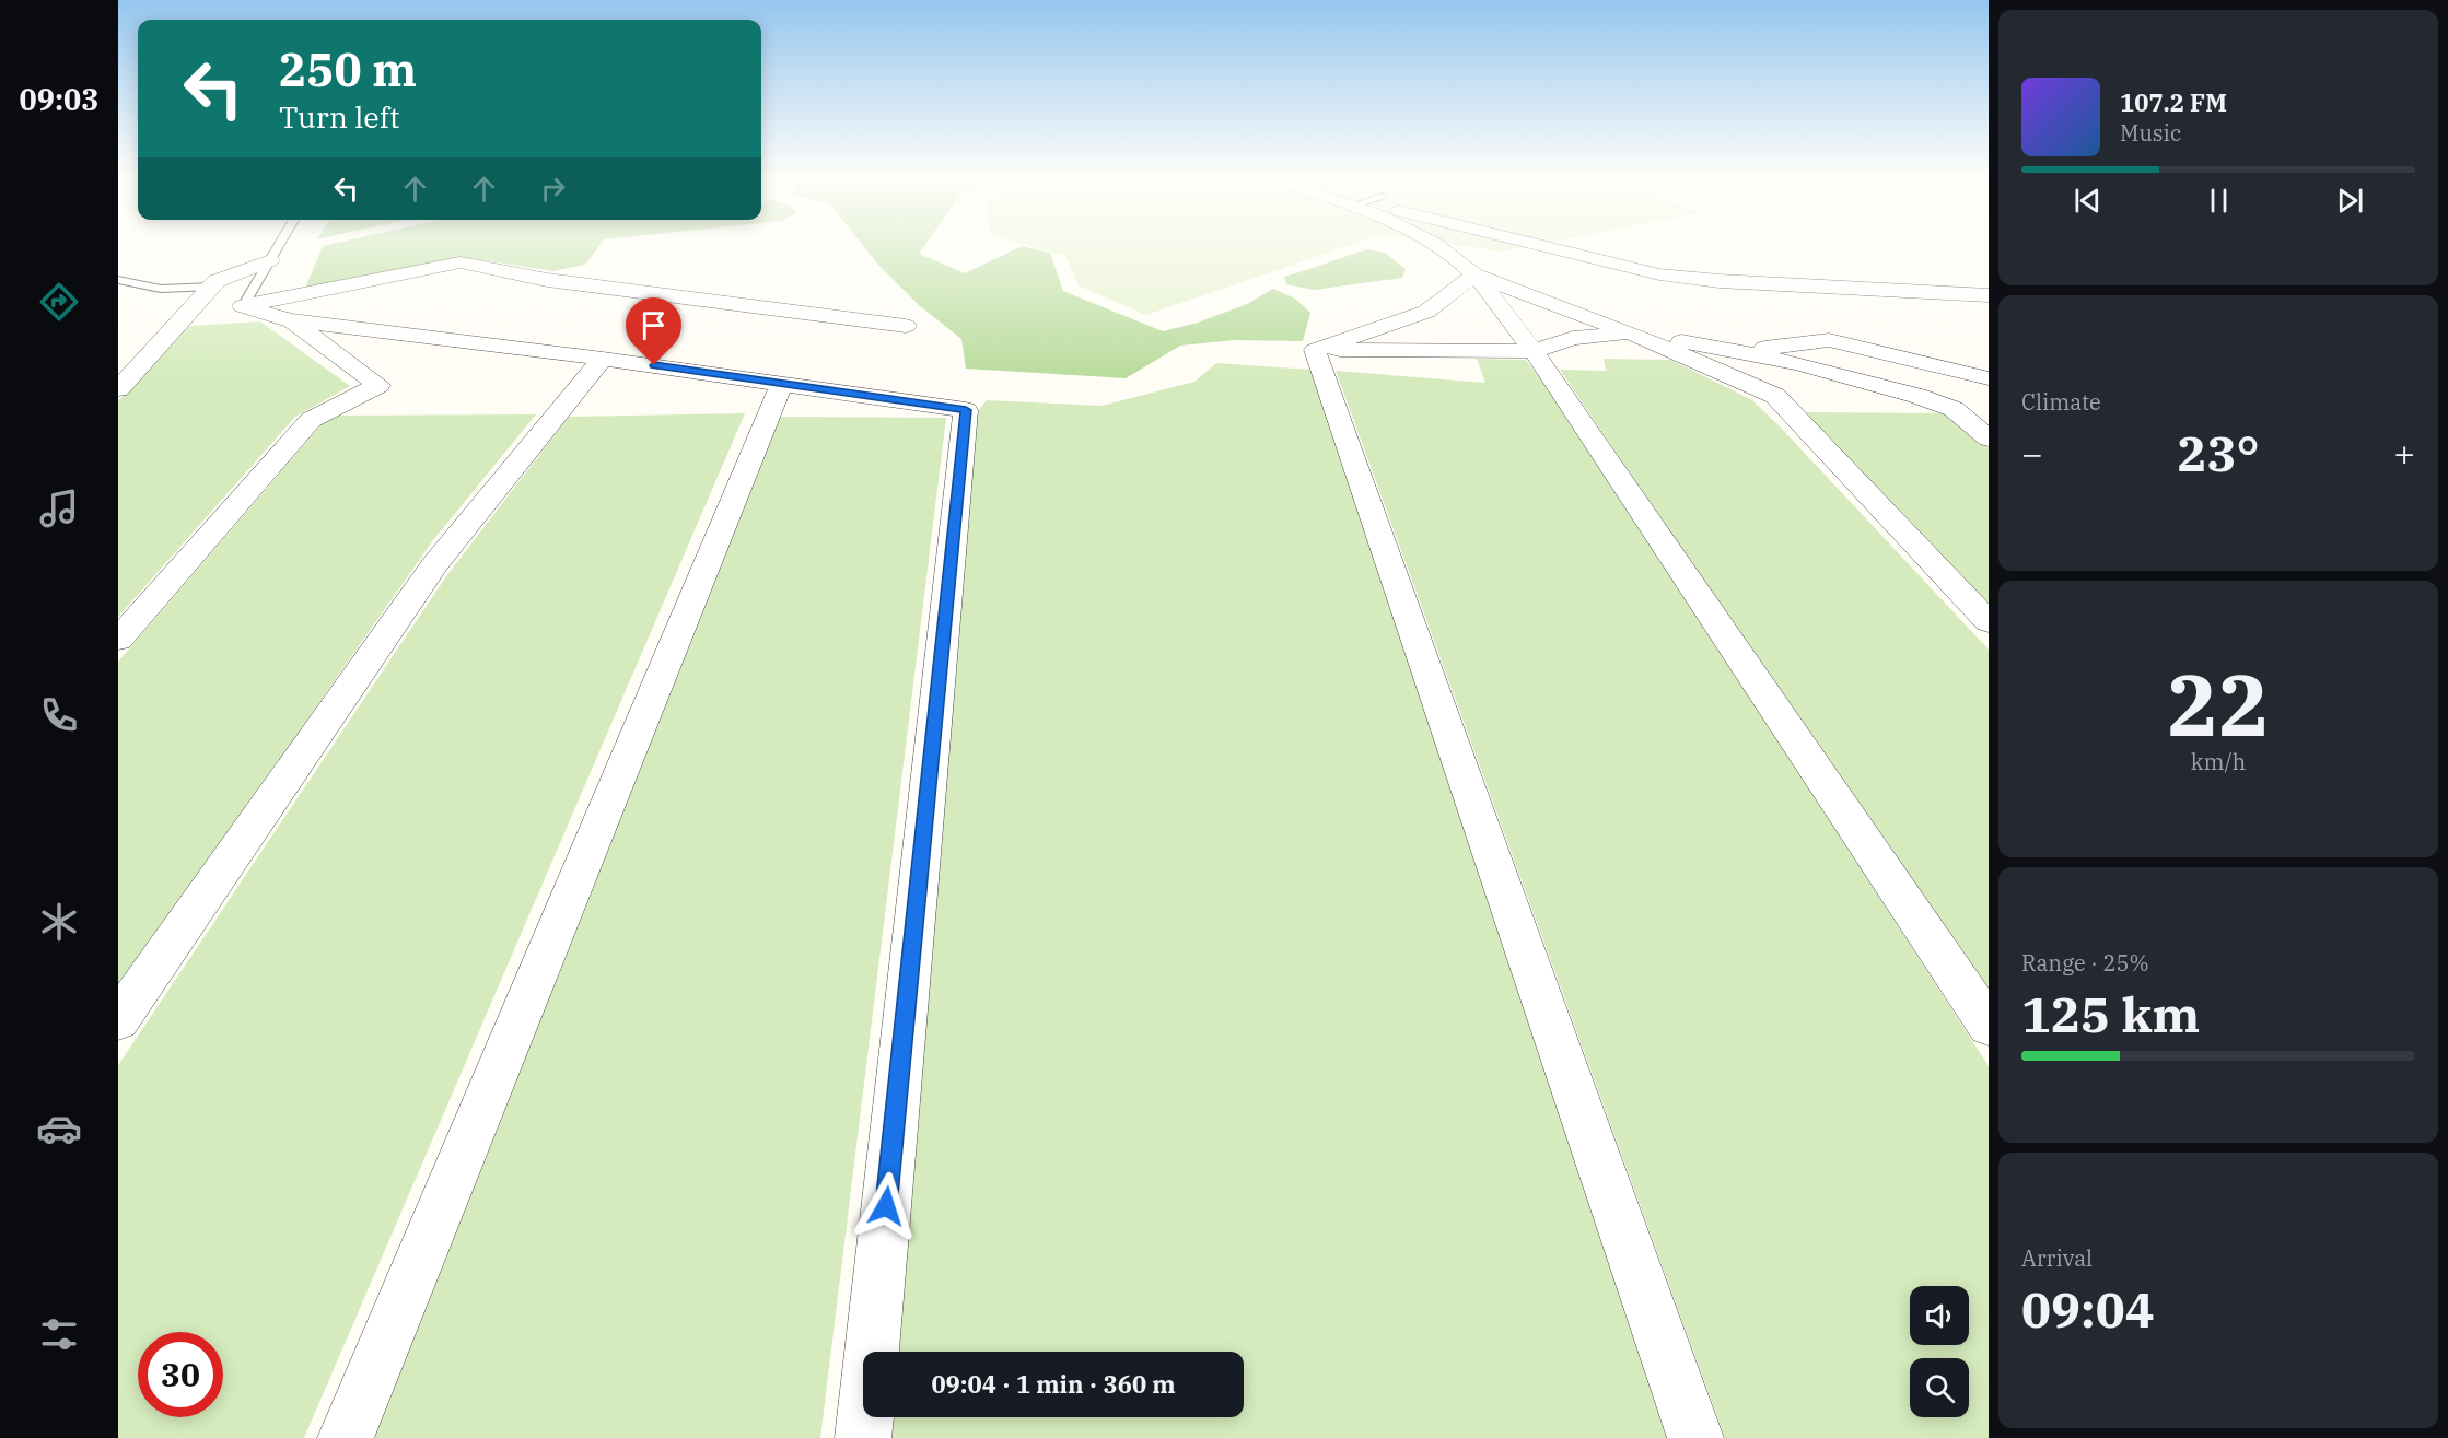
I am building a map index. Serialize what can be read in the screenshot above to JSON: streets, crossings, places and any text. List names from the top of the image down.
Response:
{
  "page": {
    "tabs": "09:03",
    "turn": ["250 m", "Turn left"],
    "song": ["107.2 FM", "Music"],
    "tile": [
      "Climate",
      ["22", "km/h"],
      ["Range · 25%", "125 km"],
      ["Arrival", "09:04"]
    ],
    "heat": ["−", "23°", "+"],
    "limit": "30",
    "trip": "09:04 · 1 min · 360 m"
  }
}
